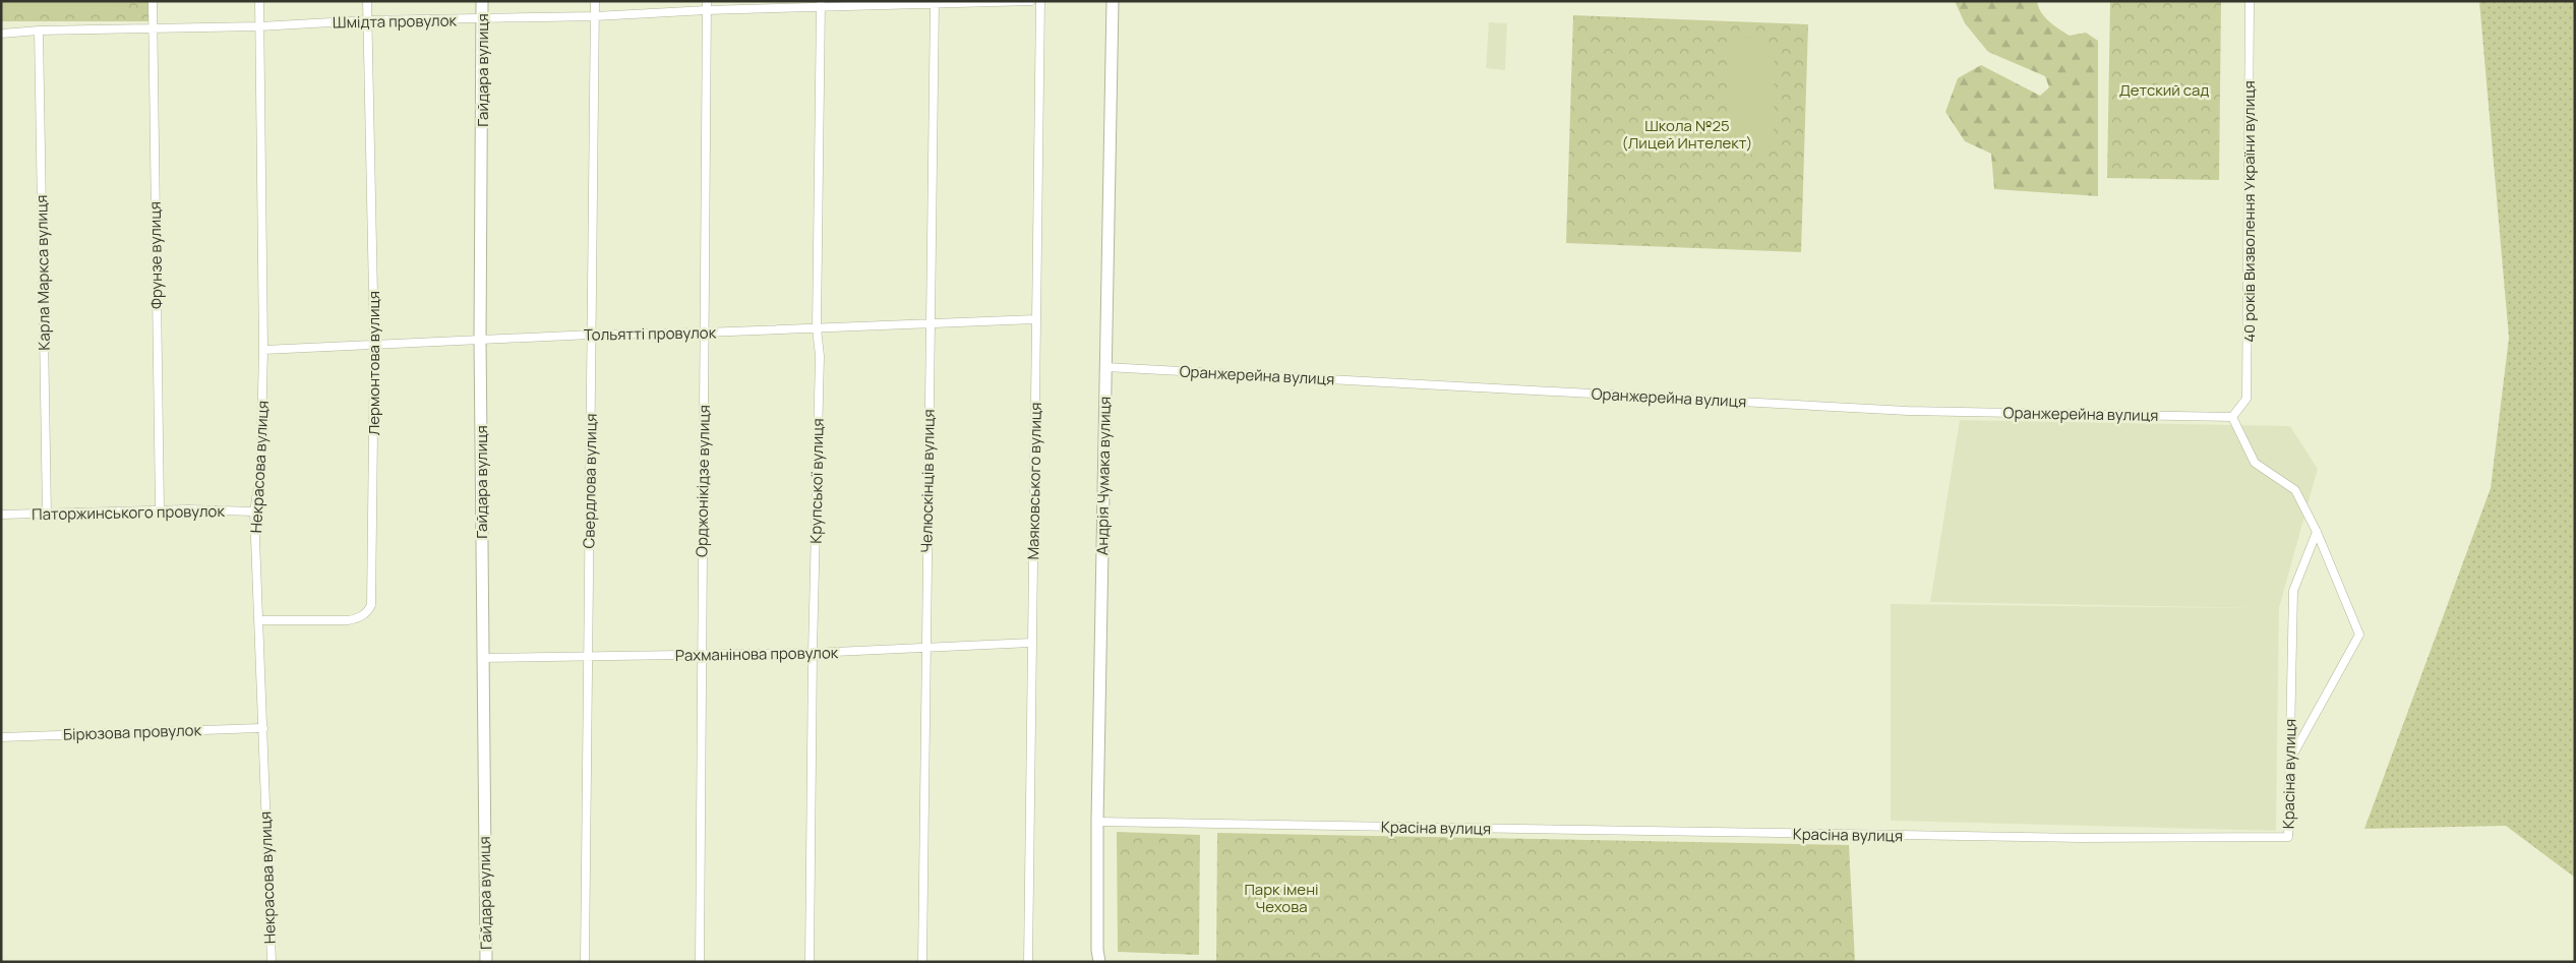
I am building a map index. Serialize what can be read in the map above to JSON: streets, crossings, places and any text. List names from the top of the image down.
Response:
{
  "streets": {
    "street": [
      "Шмідта провулок",
      "Гайдара вулиця",
      "40 років Визволення України вулиця",
      "Фрунзе вулиця",
      "Карла Маркса вулиця",
      "Тольятті провулок",
      "Лермонтова вулиця",
      "Оранжерейна вулиця",
      "Некрасова вулиця",
      "Андрія Чумака вулиця",
      "Свердлова вулиця",
      "Орджонікідзе вулиця",
      "Крупської вулиця",
      "Челюскінців вулиця",
      "Маяковського вулиця",
      "Паторжинського провулок",
      "Рахманінова провулок",
      "Бірюзова провулок",
      "Красіна вулиця"
    ]
  },
  "crossings": [
    ["Шмідта провулок", "Гайдара вулиця"],
    ["Шмідта провулок", "Фрунзе вулиця"],
    ["Шмідта провулок", "Карла Маркса вулиця"],
    ["Шмідта провулок", "Лермонтова вулиця"],
    ["Шмідта провулок", "Некрасова вулиця"],
    ["Шмідта провулок", "Свердлова вулиця"],
    ["Шмідта провулок", "Орджонікідзе вулиця"],
    ["Шмідта провулок", "Крупської вулиця"],
    ["Шмідта провулок", "Челюскінців вулиця"],
    ["Гайдара вулиця", "Тольятті провулок"],
    ["Гайдара вулиця", "Рахманінова провулок"],
    ["40 років Визволення України вулиця", "Оранжерейна вулиця"],
    ["Фрунзе вулиця", "Паторжинського провулок"],
    ["Карла Маркса вулиця", "Паторжинського провулок"],
    ["Тольятті провулок", "Лермонтова вулиця"],
    ["Тольятті провулок", "Некрасова вулиця"],
    ["Тольятті провулок", "Свердлова вулиця"],
    ["Тольятті провулок", "Орджонікідзе вулиця"],
    ["Тольятті провулок", "Крупської вулиця"],
    ["Тольятті провулок", "Челюскінців вулиця"],
    ["Тольятті провулок", "Маяковського вулиця"],
    ["Лермонтова вулиця", "Некрасова вулиця"],
    ["Оранжерейна вулиця", "Андрія Чумака вулиця"],
    ["Некрасова вулиця", "Паторжинського провулок"],
    ["Некрасова вулиця", "Бірюзова провулок"],
    ["Андрія Чумака вулиця", "Красіна вулиця"],
    ["Свердлова вулиця", "Рахманінова провулок"],
    ["Орджонікідзе вулиця", "Рахманінова провулок"],
    ["Крупської вулиця", "Рахманінова провулок"],
    ["Челюскінців вулиця", "Рахманінова провулок"],
    ["Маяковського вулиця", "Рахманінова провулок"]
  ],
  "parks": ["Детский сад", "Школа №25 (Лицей Интелект)", "Парк імені Чехова"]
}
